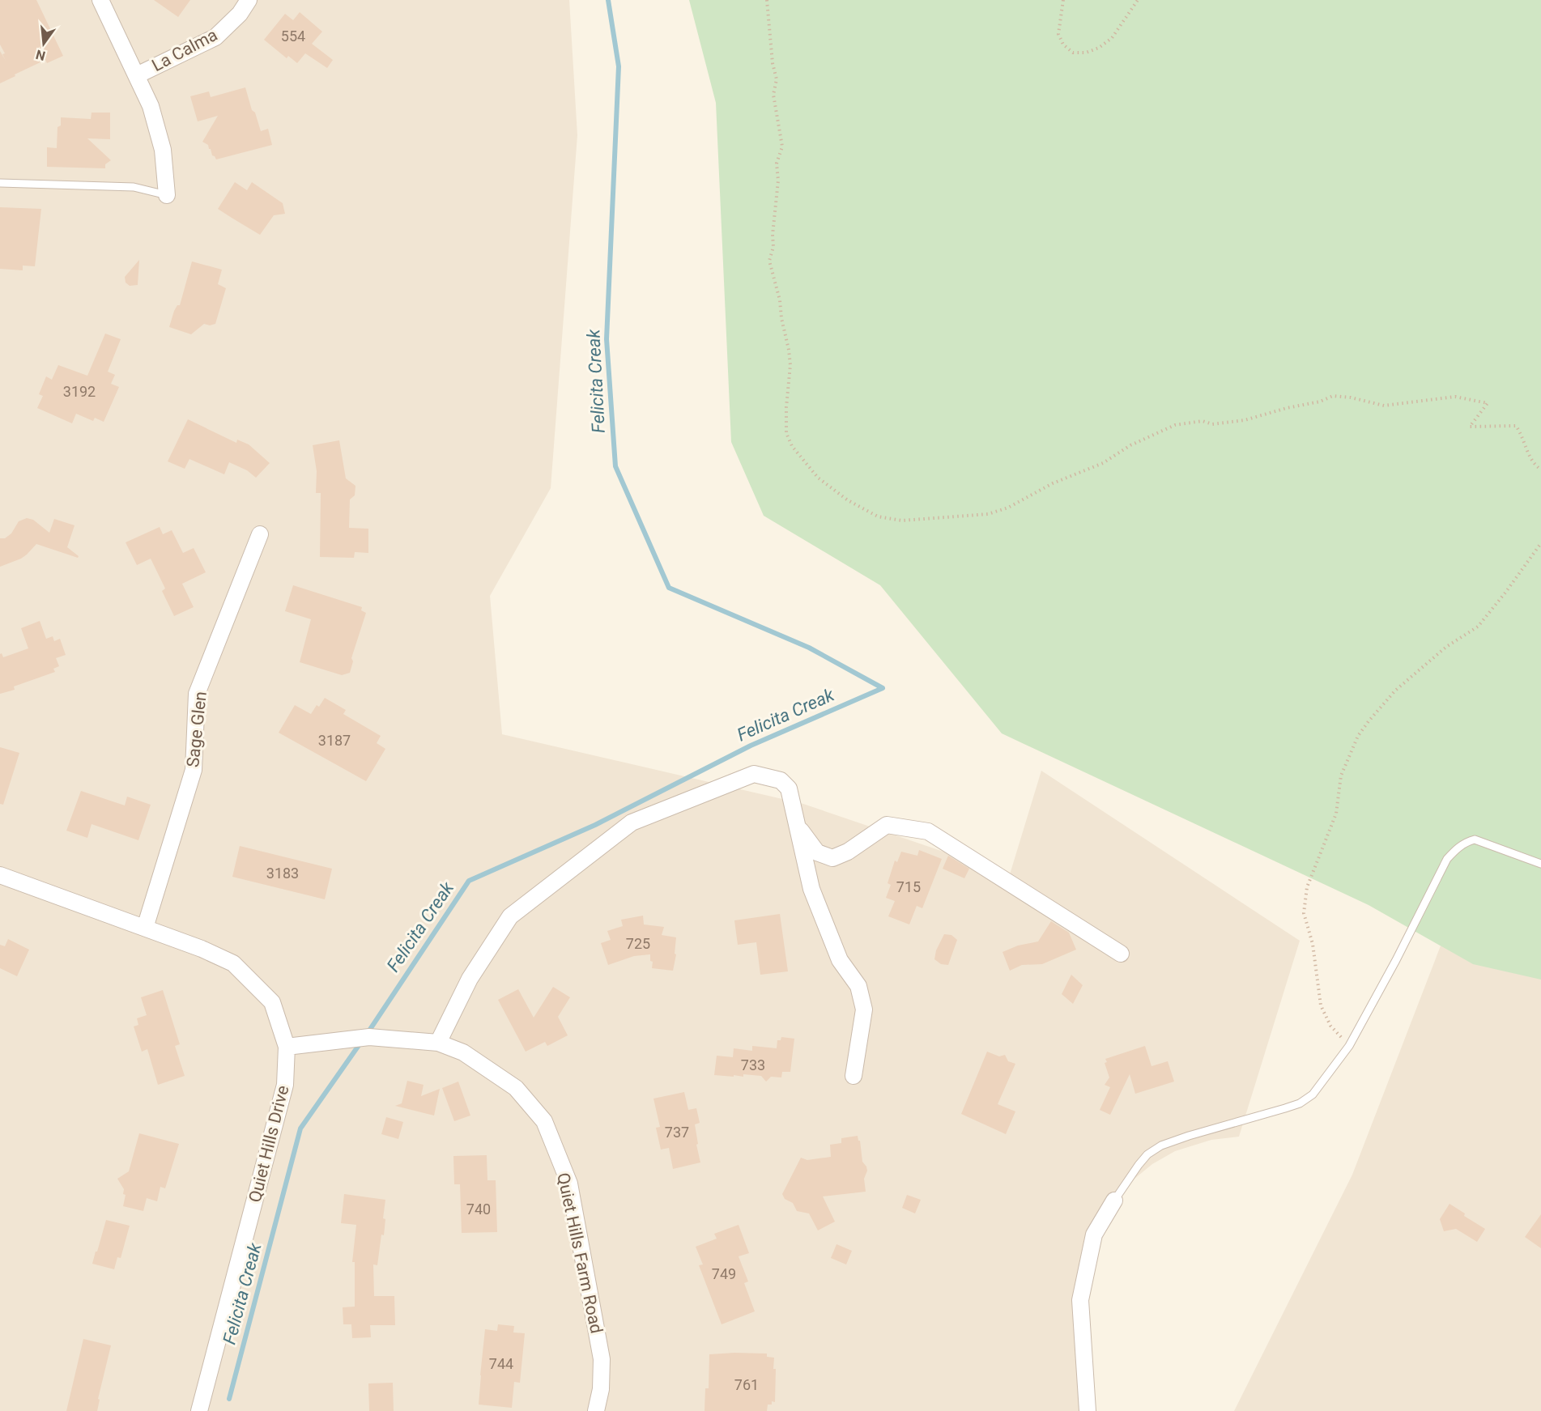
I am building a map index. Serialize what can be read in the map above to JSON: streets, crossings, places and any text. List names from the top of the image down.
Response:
{
  "streets": {
    "street": [
      "La Calma",
      "Sage Glen",
      "Quiet Hills Drive",
      "Quiet Hills Farm Road"
    ]
  },
  "crossings": [
    ["Sage Glen", "Quiet Hills Drive"],
    ["Quiet Hills Drive", "Quiet Hills Farm Road"]
  ],
  "water": ["Felicita Creak"],
  "house_numbers": [
    "554",
    "3192",
    "3187",
    "3183",
    "715",
    "725",
    "733",
    "737",
    "740",
    "749",
    "744",
    "761"
  ],
  "north": "bottom"
}
